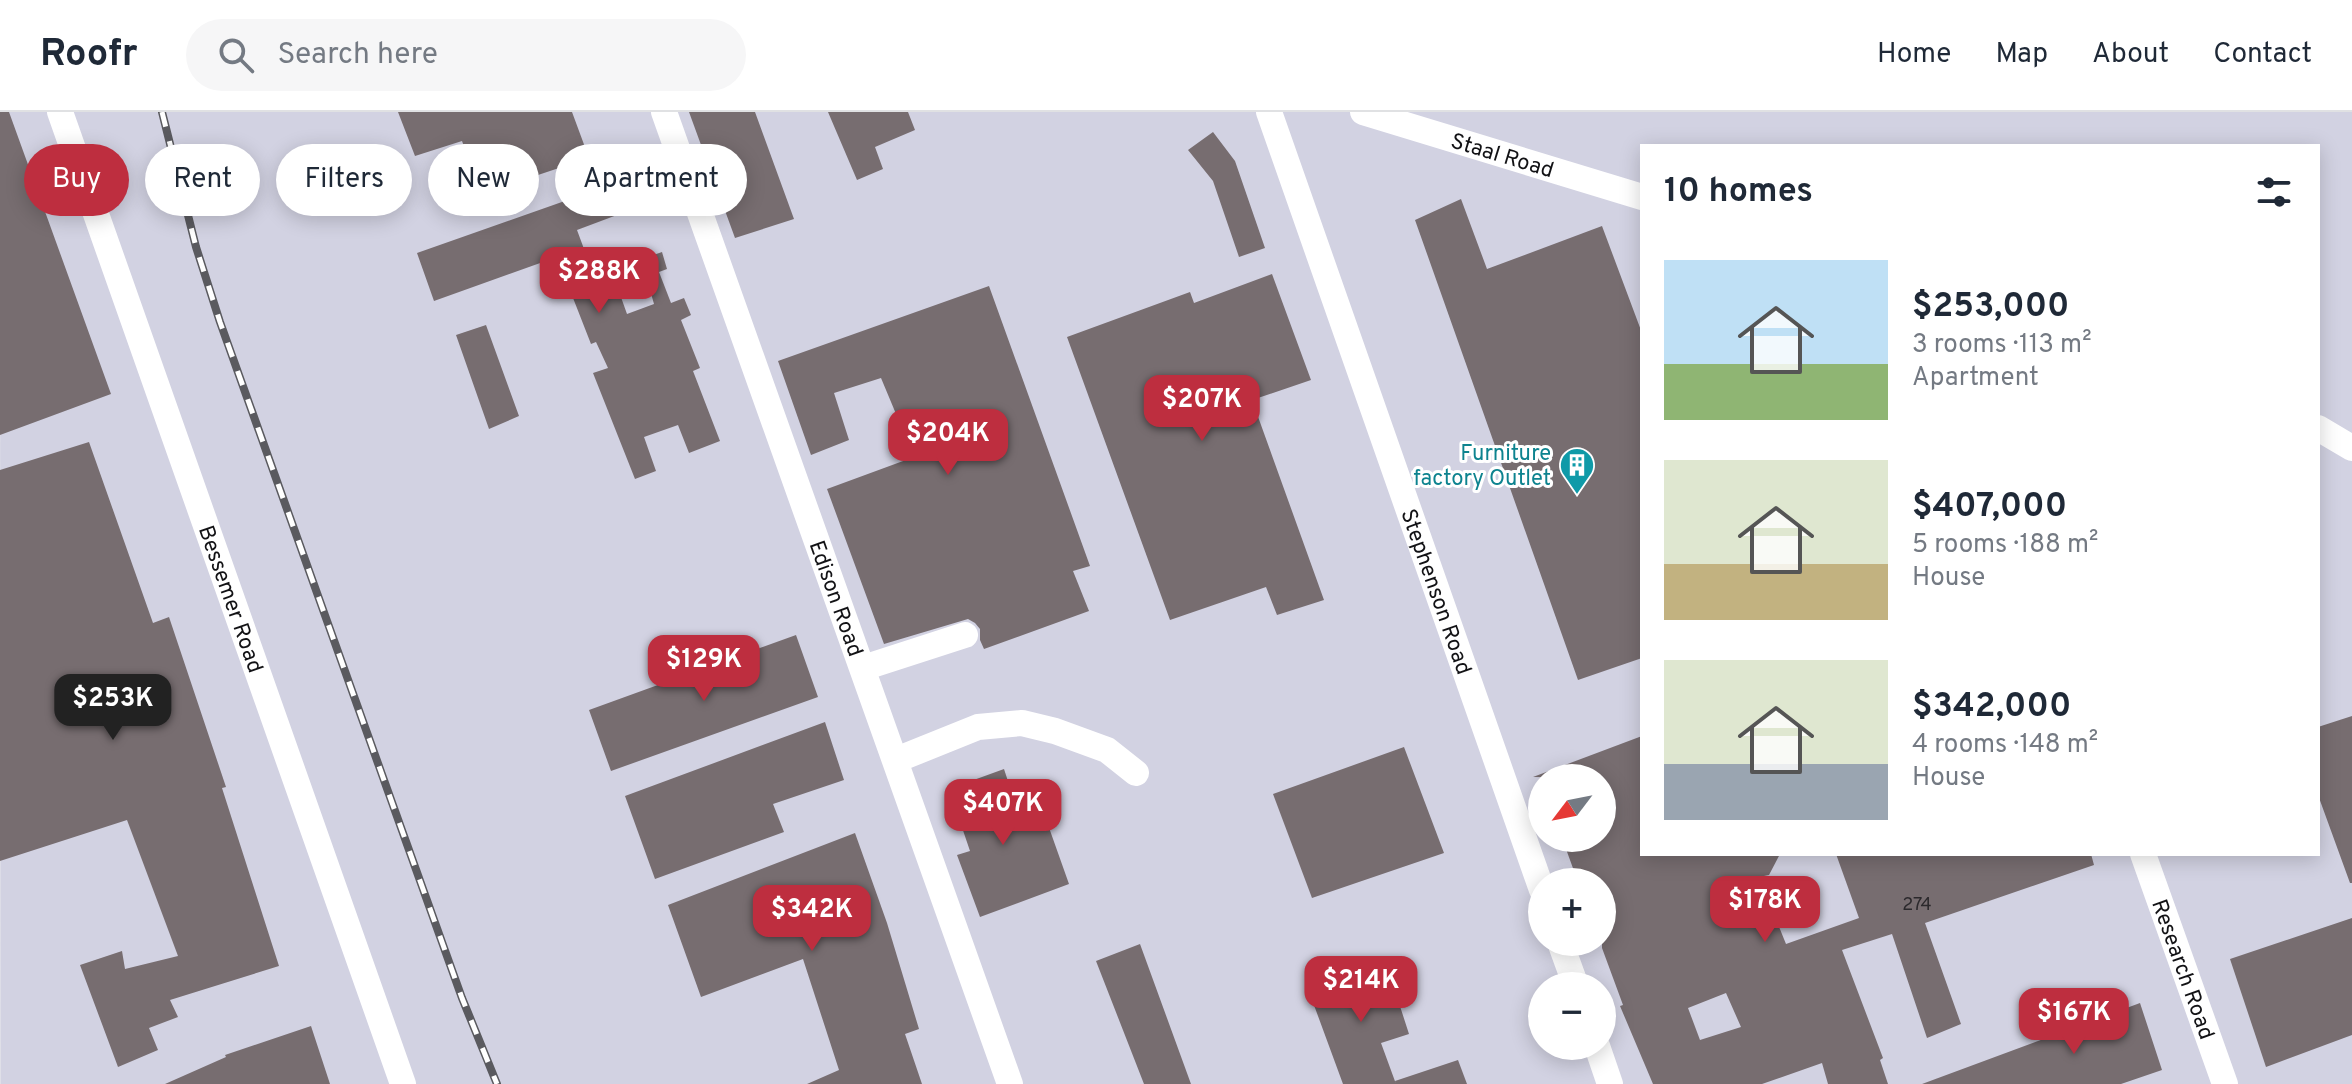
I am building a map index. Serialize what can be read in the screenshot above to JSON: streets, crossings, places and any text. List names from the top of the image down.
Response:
{
  "streets": {
    "street": [
      "Staal Road",
      "Stephenson Road",
      "Bessemer Road",
      "Edison Road",
      "Research Road"
    ]
  },
  "places": {
    "building": ["Furniture factory Outlet"]
  },
  "house_numbers": ["274"],
  "north": "bottom left",
  "page": {
    "header": "Roofr",
    "search": "Search here",
    "nav": [
      "Home",
      "Map",
      "About",
      "Contact"
    ],
    "chip": [
      "Buy",
      "Rent",
      "Filters",
      "New",
      "Apartment"
    ],
    "heading": "10 homes",
    "list": [
      {
        "name": "$253,000",
        "note": "3 rooms · 113 m² · Apartment"
      },
      {
        "name": "$407,000",
        "note": "5 rooms · 188 m² · House"
      },
      {
        "name": "$342,000",
        "note": "4 rooms · 148 m² · House"
      }
    ],
    "price": [
      "$288K",
      "$207K",
      "$204K",
      "$129K",
      "$253K",
      "$407K",
      "$178K",
      "$342K",
      "$214K",
      "$167K"
    ],
    "map_buttons": ["+", "−"]
  }
}
